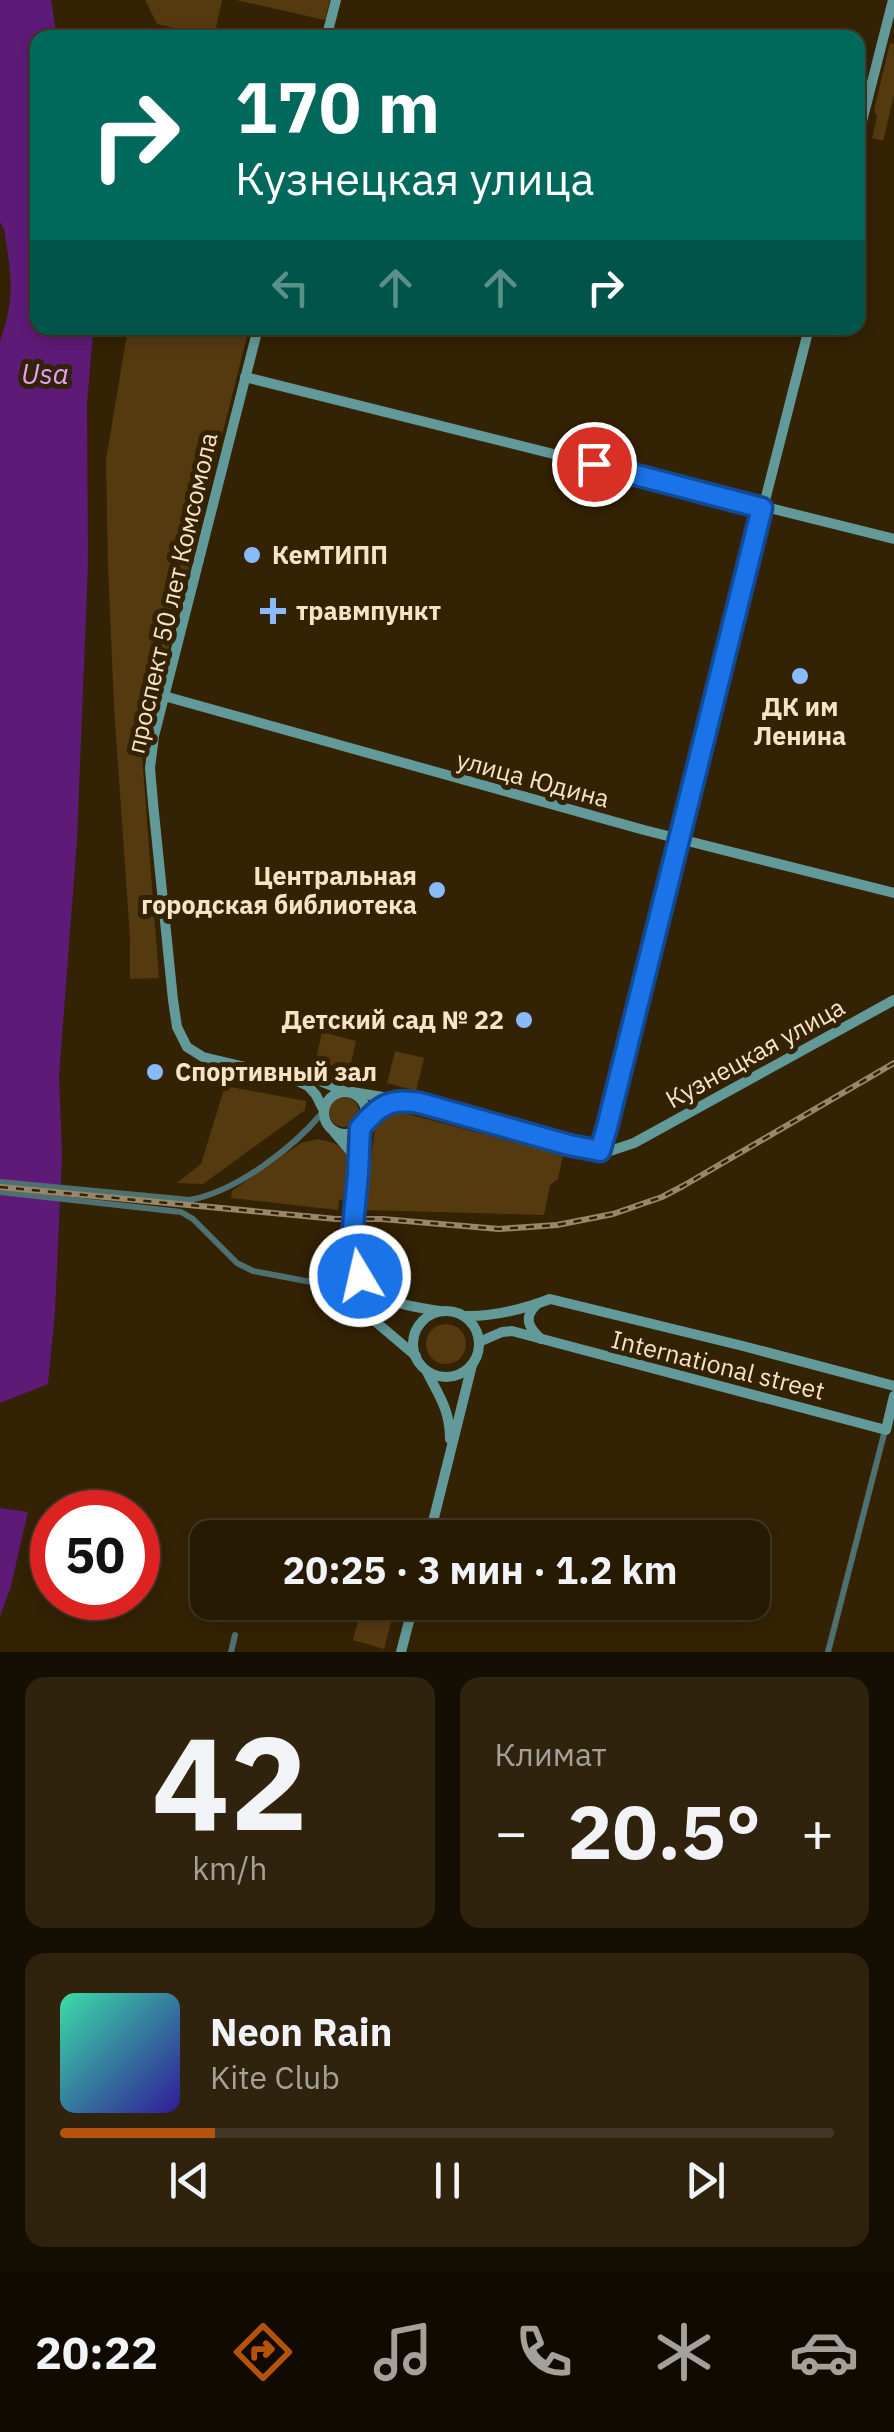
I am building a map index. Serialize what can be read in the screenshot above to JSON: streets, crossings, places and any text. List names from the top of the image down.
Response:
{
  "streets": {
    "main road": [
      "проспект 50 лет Комсомола",
      "улица Юдина",
      "Кузнецкая улица",
      "International street"
    ]
  },
  "crossings": [
    ["проспект 50 лет Комсомола", "улица Юдина"]
  ],
  "water": ["Usa"],
  "places": {
    "other": [
      "КемТИПП",
      "ДК им Ленина",
      "Центральная городская библиотека",
      "Детский сад № 22",
      "Спортивный зал"
    ],
    "health": ["травмпункт"]
  },
  "page": {
    "turn": ["170 m", "Кузнецкая улица"],
    "limit": "50",
    "trip": "20:25 · 3 мин · 1.2 km",
    "tile": [
      ["42", "km/h"],
      "Климат"
    ],
    "heat": ["−", "20.5°", "+"],
    "song": ["Neon Rain", "Kite Club"],
    "tabs": "20:22"
  }
}
